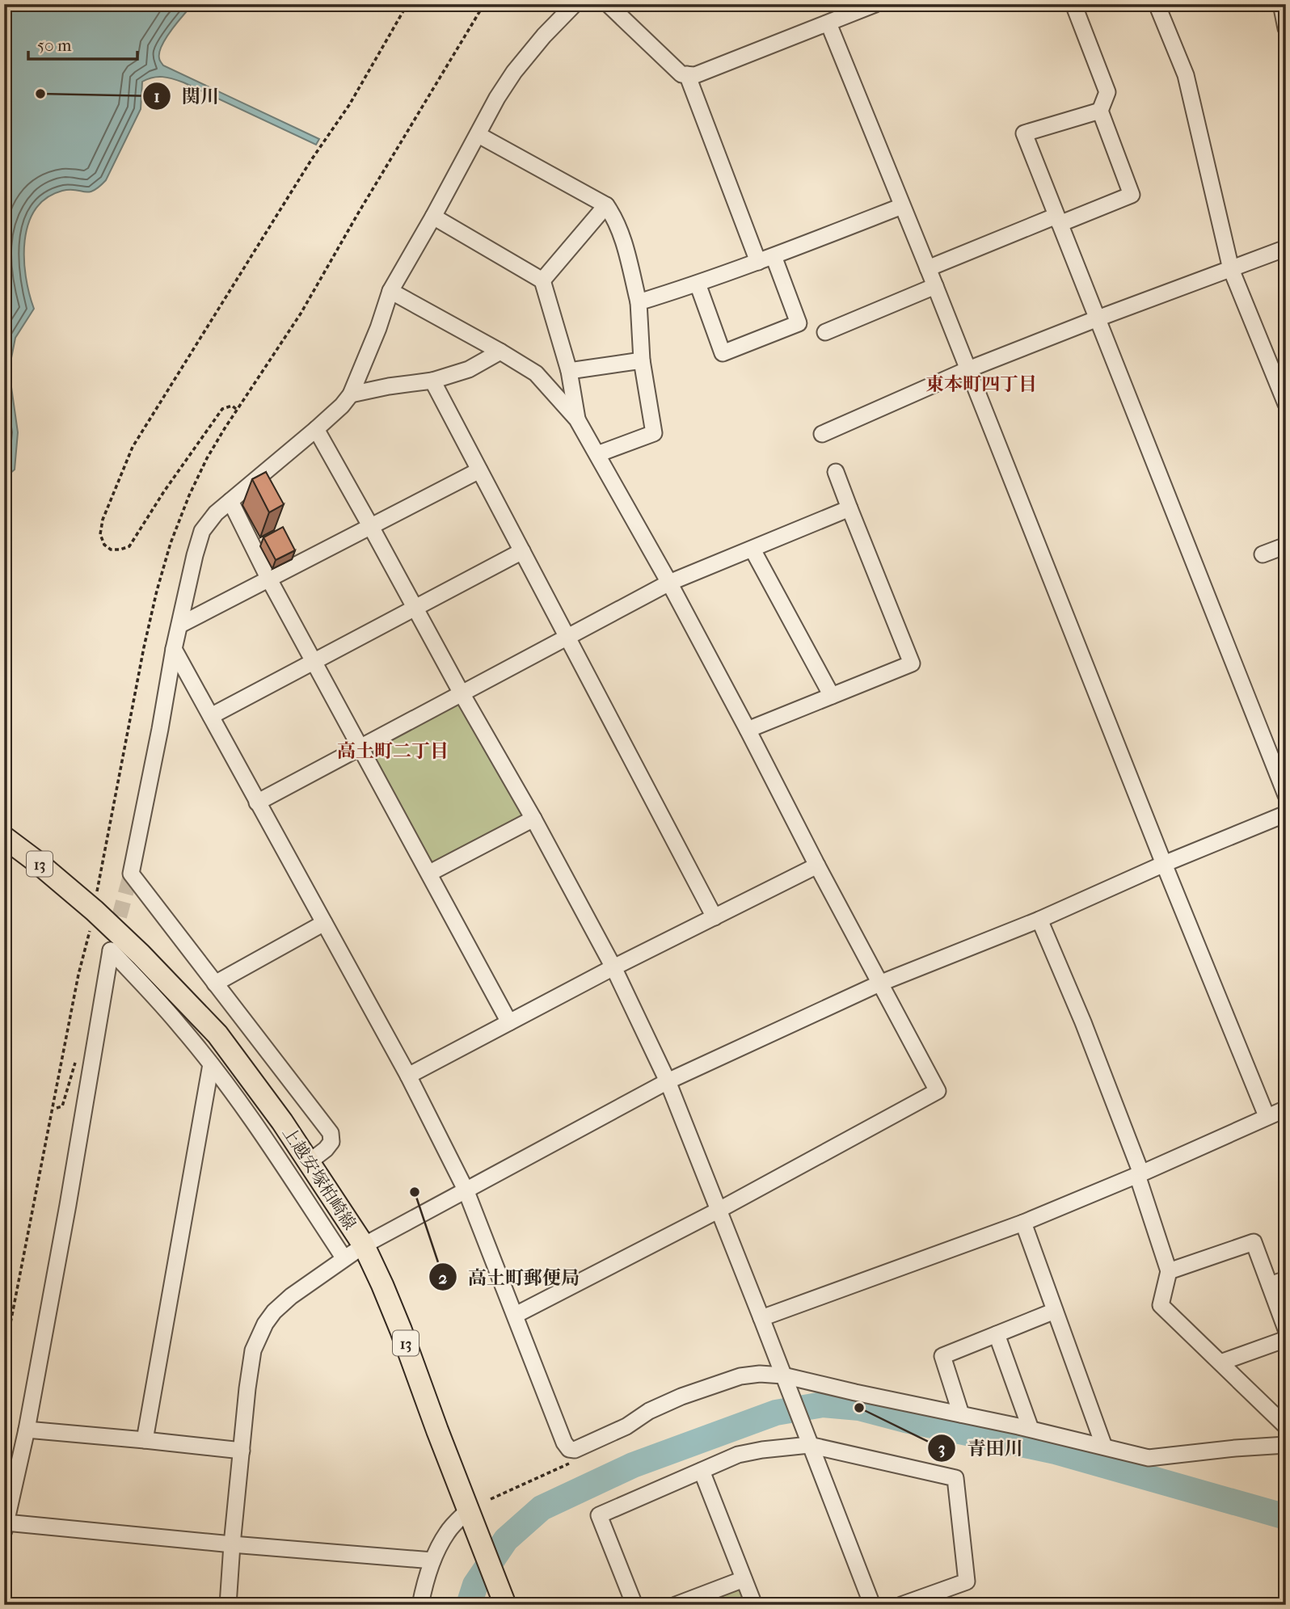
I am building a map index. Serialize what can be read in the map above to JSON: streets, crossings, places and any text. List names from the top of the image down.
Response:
{
  "streets": {
    "main road": ["13", "上越安塚柏崎線"]
  },
  "districts": ["東本町四丁目", "高土町二丁目"],
  "places": ["関川", "高土町郵便局", "青田川"],
  "scale_bar": "50 m"
}
